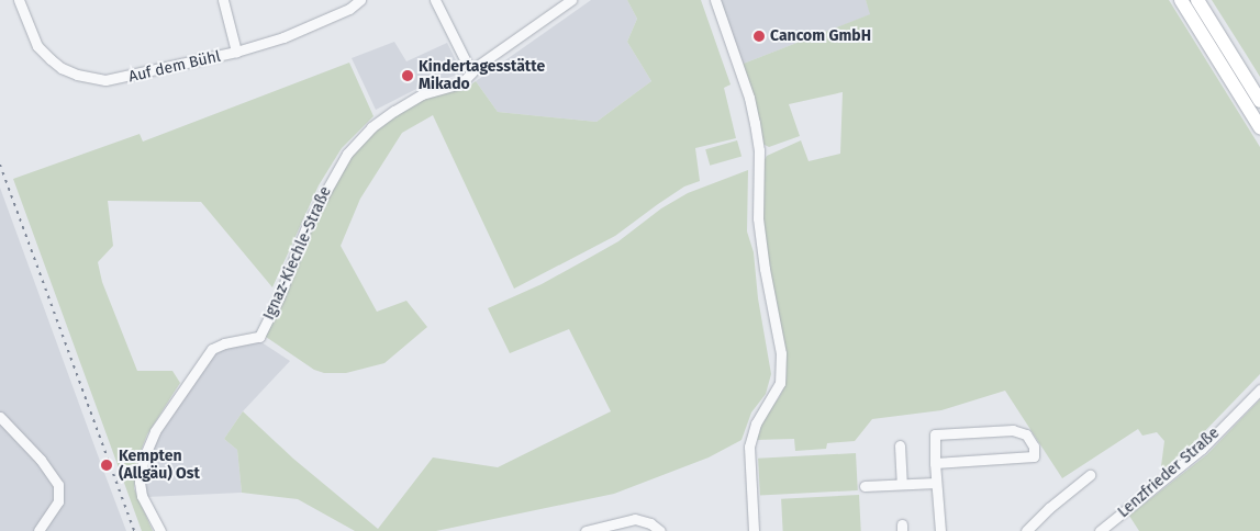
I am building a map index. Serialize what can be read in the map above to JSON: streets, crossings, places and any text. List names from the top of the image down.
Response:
{
  "streets": {
    "street": ["Auf dem Bühl", "Ignaz-Kiechle-Straße", "Lenzfrieder Straße"]
  },
  "places": ["Cancom GmbH", "Kindertagesstätte Mikado", "Kempten (Allgäu) Ost"]
}
